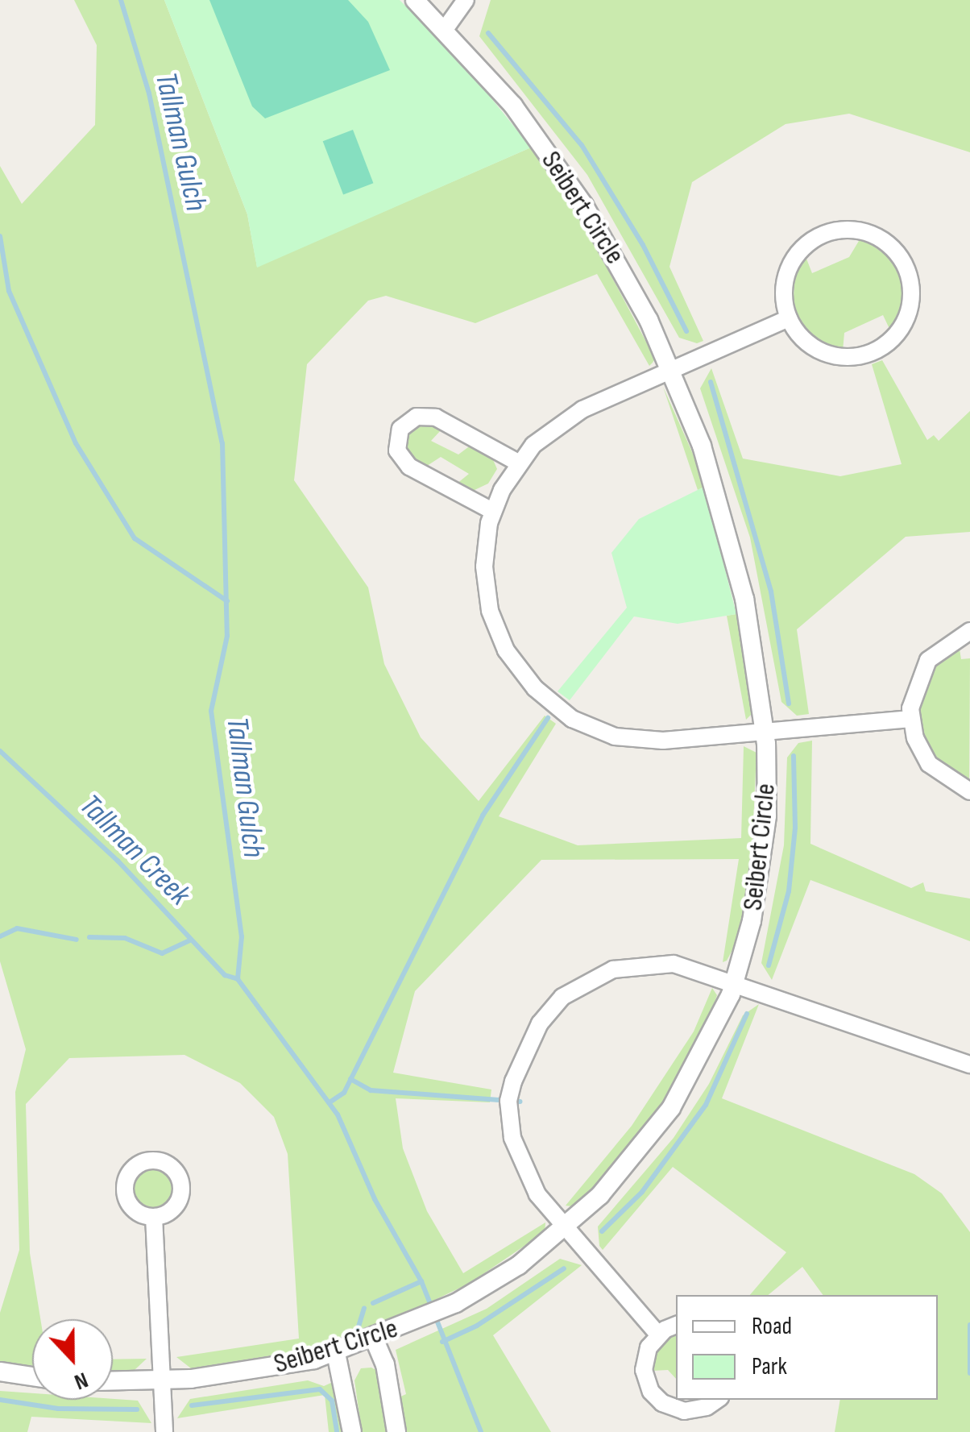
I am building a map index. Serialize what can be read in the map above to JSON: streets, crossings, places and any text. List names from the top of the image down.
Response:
{
  "streets": {
    "street": ["Seibert Circle"]
  },
  "water": ["Tallman Gulch", "Tallman Creek"],
  "legend": ["Road", "Park"],
  "north": "bottom"
}
